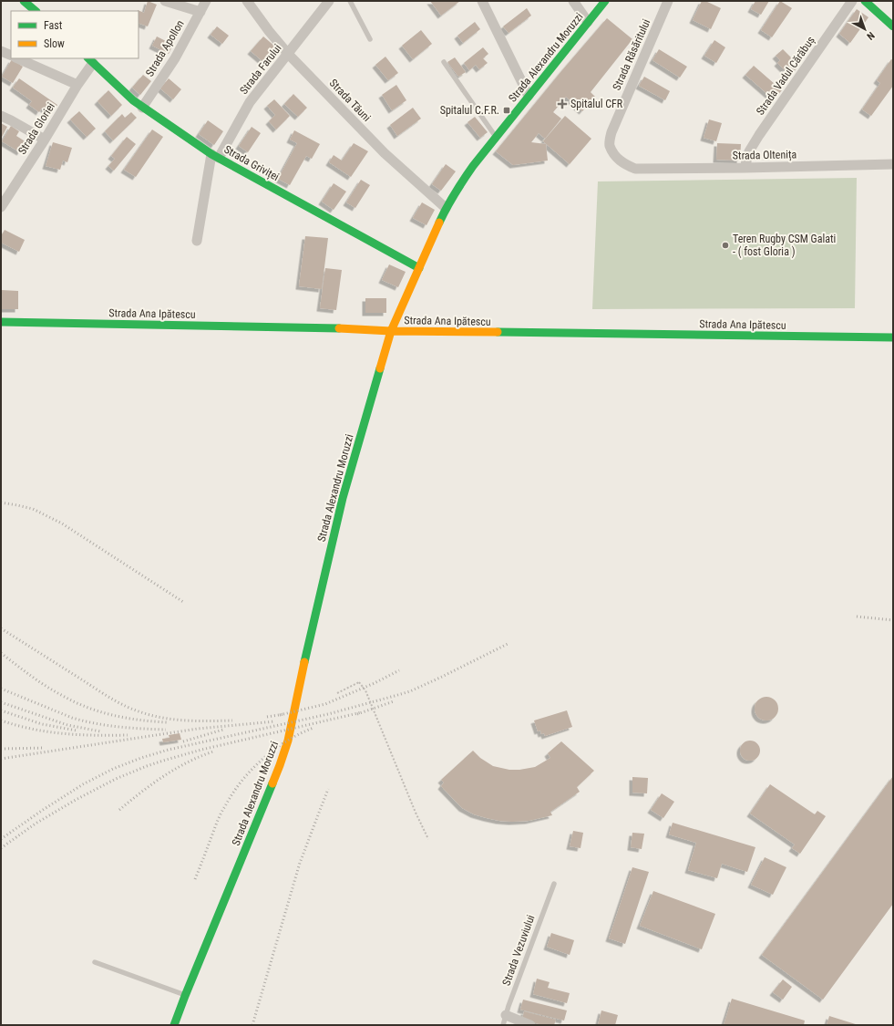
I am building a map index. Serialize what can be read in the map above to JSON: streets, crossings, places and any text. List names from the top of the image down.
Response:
{
  "streets": {
    "street": [
      "Strada Apollon",
      "Strada Răsăritului",
      "Strada Alexandru Moruzzi",
      "Strada Farului",
      "Strada Vadul Cărăbuș",
      "Strada Tăuni",
      "Strada Gloriei",
      "Strada Oltenița",
      "Strada Griviței",
      "Strada Ana Ipătescu"
    ],
    "lane": ["Strada Vezuviului"]
  },
  "crossings": [
    ["Strada Apollon", "Strada Griviței"],
    ["Strada Răsăritului", "Strada Oltenița"],
    ["Strada Alexandru Moruzzi", "Strada Tăuni"],
    ["Strada Alexandru Moruzzi", "Strada Griviței"],
    ["Strada Alexandru Moruzzi", "Strada Ana Ipătescu"],
    ["Strada Farului", "Strada Tăuni"],
    ["Strada Farului", "Strada Griviței"],
    ["Strada Vadul Cărăbuș", "Strada Oltenița"],
    ["Strada Gloriei", "Strada Griviței"]
  ],
  "places": {
    "health": ["Spitalul CFR"],
    "transit": ["Spitalul C.F.R."],
    "other": ["Teren Rugby CSM Galati - ( fost Gloria )"]
  },
  "legend": ["Fast", "Slow"],
  "north": "bottom right"
}
